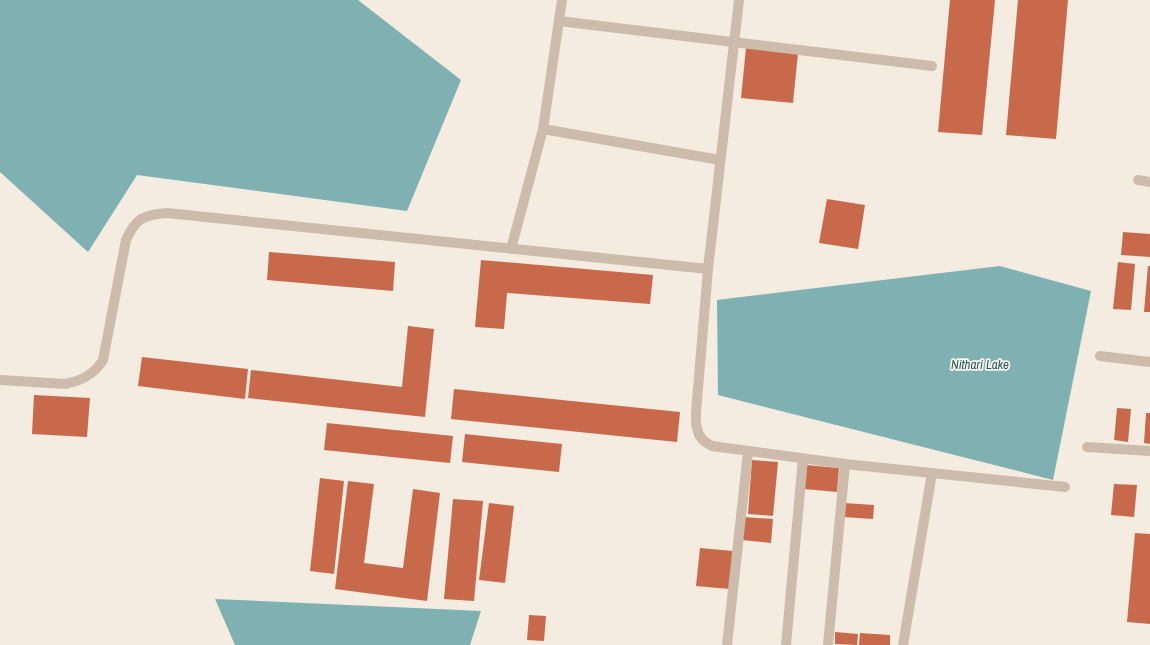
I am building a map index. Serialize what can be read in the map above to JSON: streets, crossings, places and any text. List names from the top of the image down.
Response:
{
  "water": ["Nithari Lake"]
}
